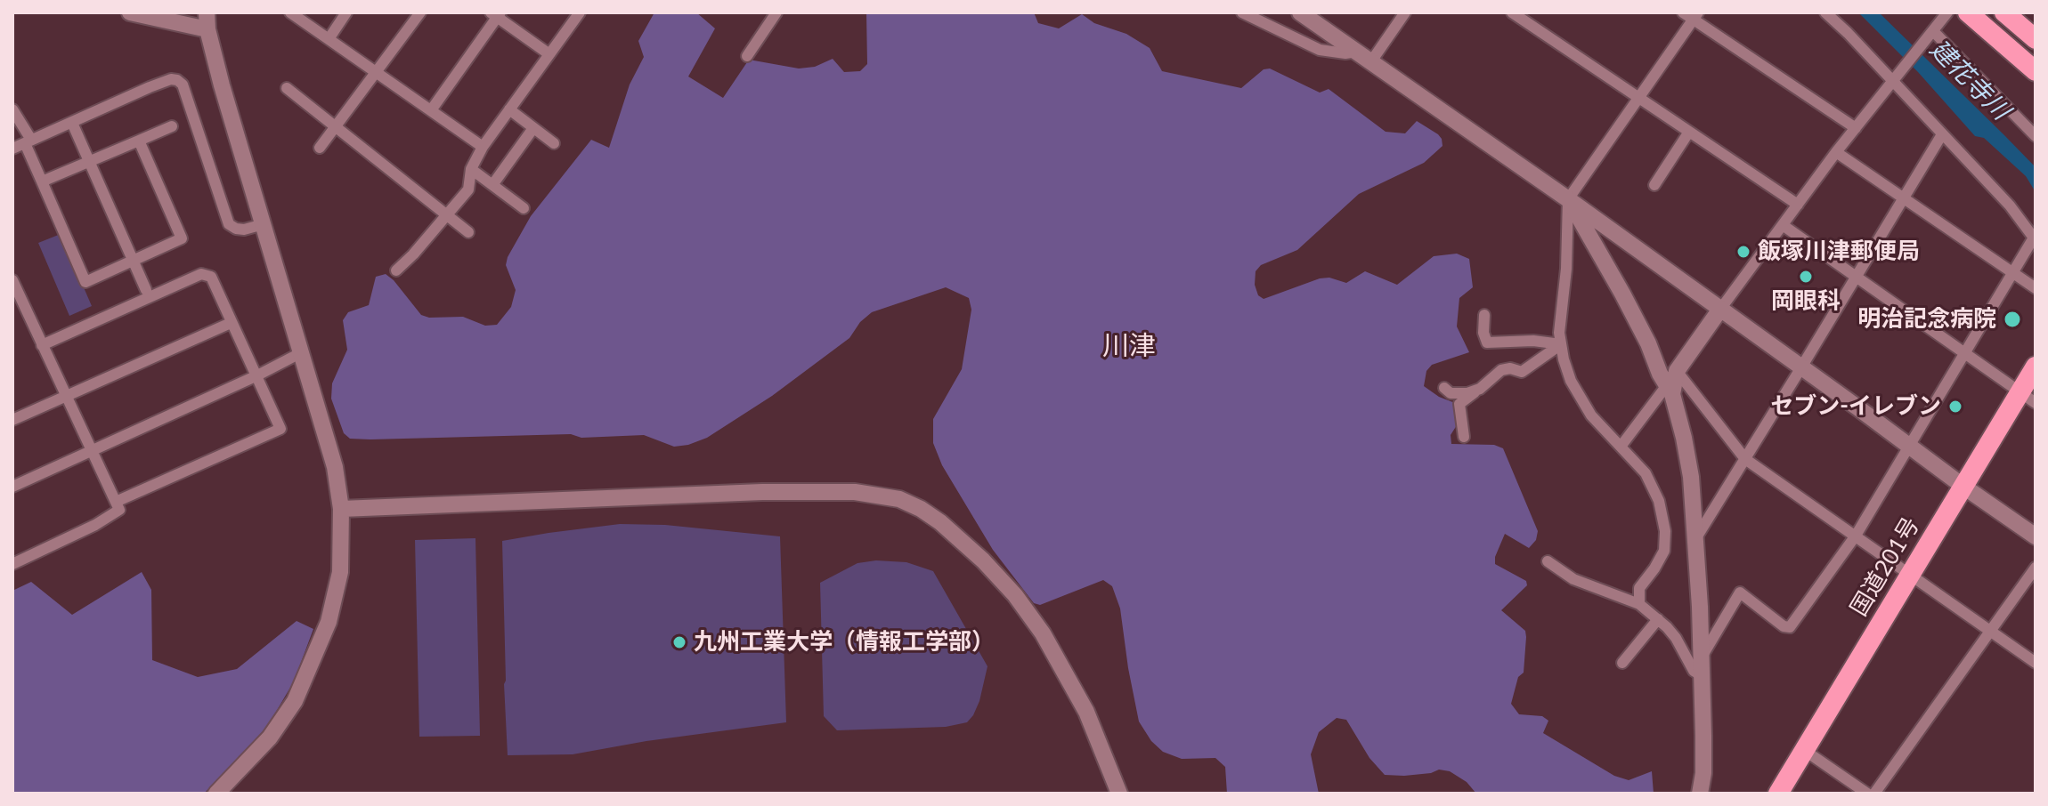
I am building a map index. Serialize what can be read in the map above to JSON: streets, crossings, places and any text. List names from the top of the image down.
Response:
{
  "streets": {
    "highway": ["国道201号"]
  },
  "districts": ["川津"],
  "water": ["建花寺川"],
  "places": [
    "飯塚川津郵便局",
    "岡眼科",
    "明治記念病院",
    "セブン-イレブン",
    "九州工業大学（情報工学部）"
  ]
}
